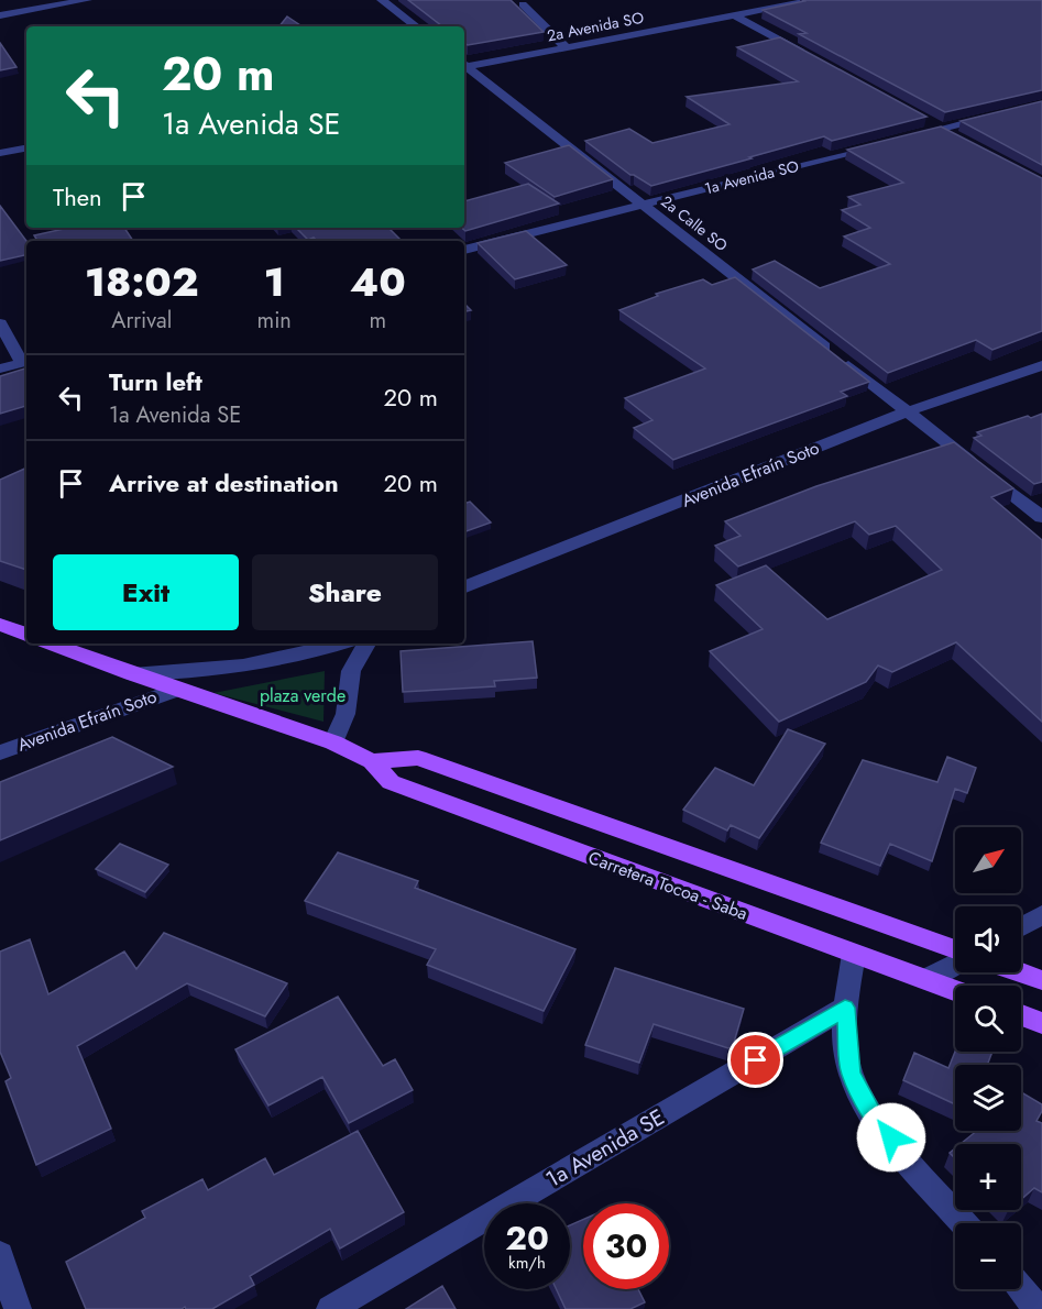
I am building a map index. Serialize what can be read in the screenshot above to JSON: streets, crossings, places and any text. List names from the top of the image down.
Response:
{
  "streets": {
    "main road": ["Carretera Tocoa - Saba"],
    "street": [
      "2a Avenida SO",
      "1a Avenida SO",
      "2a Calle SO",
      "Avenida Efraín Soto",
      "1a Avenida SE"
    ]
  },
  "crossings": [
    ["1a Avenida SO", "2a Calle SO"],
    ["2a Calle SO", "Avenida Efraín Soto"],
    ["Avenida Efraín Soto", "Carretera Tocoa - Saba"]
  ],
  "parks": ["plaza verde"],
  "north": "top right",
  "page": {
    "turn": ["20 m", "1a Avenida SE"],
    "then": "Then",
    "eta": [
      "18:02",
      "Arrival",
      "1",
      "min",
      "40",
      "m"
    ],
    "list": [
      {
        "name": "Turn left",
        "note": "1a Avenida SE",
        "value": "20 m"
      },
      {
        "name": "Arrive at destination",
        "value": "20 m"
      }
    ],
    "buttons": ["Exit", "Share"],
    "map_buttons": ["+", "−"],
    "speed": "20 km/h",
    "limit": "30"
  }
}
